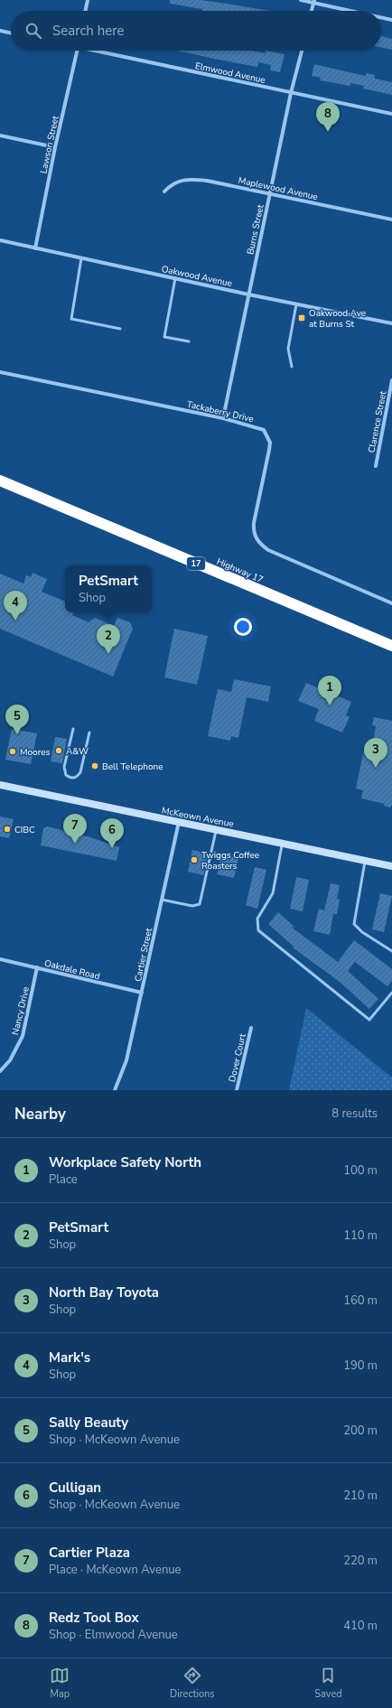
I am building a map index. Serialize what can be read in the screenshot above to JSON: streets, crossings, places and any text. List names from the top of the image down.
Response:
{
  "streets": {
    "highway": ["17", "Highway 17"],
    "street": [
      "Elmwood Avenue",
      "Lawson Street",
      "Maplewood Avenue",
      "Burns Street",
      "Oakwood Avenue",
      "Tackaberry Drive",
      "Clarence Street",
      "McKeown Avenue",
      "Cartier Street",
      "Oakdale Road",
      "Nancy Drive",
      "Dover Court"
    ]
  },
  "crossings": [
    ["Elmwood Avenue", "Burns Street"],
    ["Lawson Street", "Oakwood Avenue"],
    ["Maplewood Avenue", "Burns Street"],
    ["Burns Street", "Oakwood Avenue"],
    ["Burns Street", "Tackaberry Drive"],
    ["McKeown Avenue", "Cartier Street"],
    ["Cartier Street", "Oakdale Road"],
    ["Oakdale Road", "Nancy Drive"]
  ],
  "places": {
    "transit": ["Oakwood Ave at Burns St"],
    "other": [
      "A&W",
      "Moores",
      "Bell Telephone",
      "CIBC",
      "Twiggs Coffee Roasters"
    ]
  },
  "page": {
    "search": "Search here",
    "pins": [
      "8",
      "4",
      "2",
      "1",
      "5",
      "3",
      "7",
      "6"
    ],
    "popup": ["PetSmart", "Shop"],
    "heading": ["Nearby", "8 results"],
    "list": [
      {
        "mark": "1",
        "name": "Workplace Safety North",
        "note": "Place",
        "value": "100 m"
      },
      {
        "mark": "2",
        "name": "PetSmart",
        "note": "Shop",
        "value": "110 m"
      },
      {
        "mark": "3",
        "name": "North Bay Toyota",
        "note": "Shop",
        "value": "160 m"
      },
      {
        "mark": "4",
        "name": "Mark's",
        "note": "Shop",
        "value": "190 m"
      },
      {
        "mark": "5",
        "name": "Sally Beauty",
        "note": "Shop · McKeown Avenue",
        "value": "200 m"
      },
      {
        "mark": "6",
        "name": "Culligan",
        "note": "Shop · McKeown Avenue",
        "value": "210 m"
      },
      {
        "mark": "7",
        "name": "Cartier Plaza",
        "note": "Place · McKeown Avenue",
        "value": "220 m"
      },
      {
        "mark": "8",
        "name": "Redz Tool Box",
        "note": "Shop · Elmwood Avenue",
        "value": "410 m"
      }
    ],
    "nav": ["Map", "Directions", "Saved"]
  }
}
